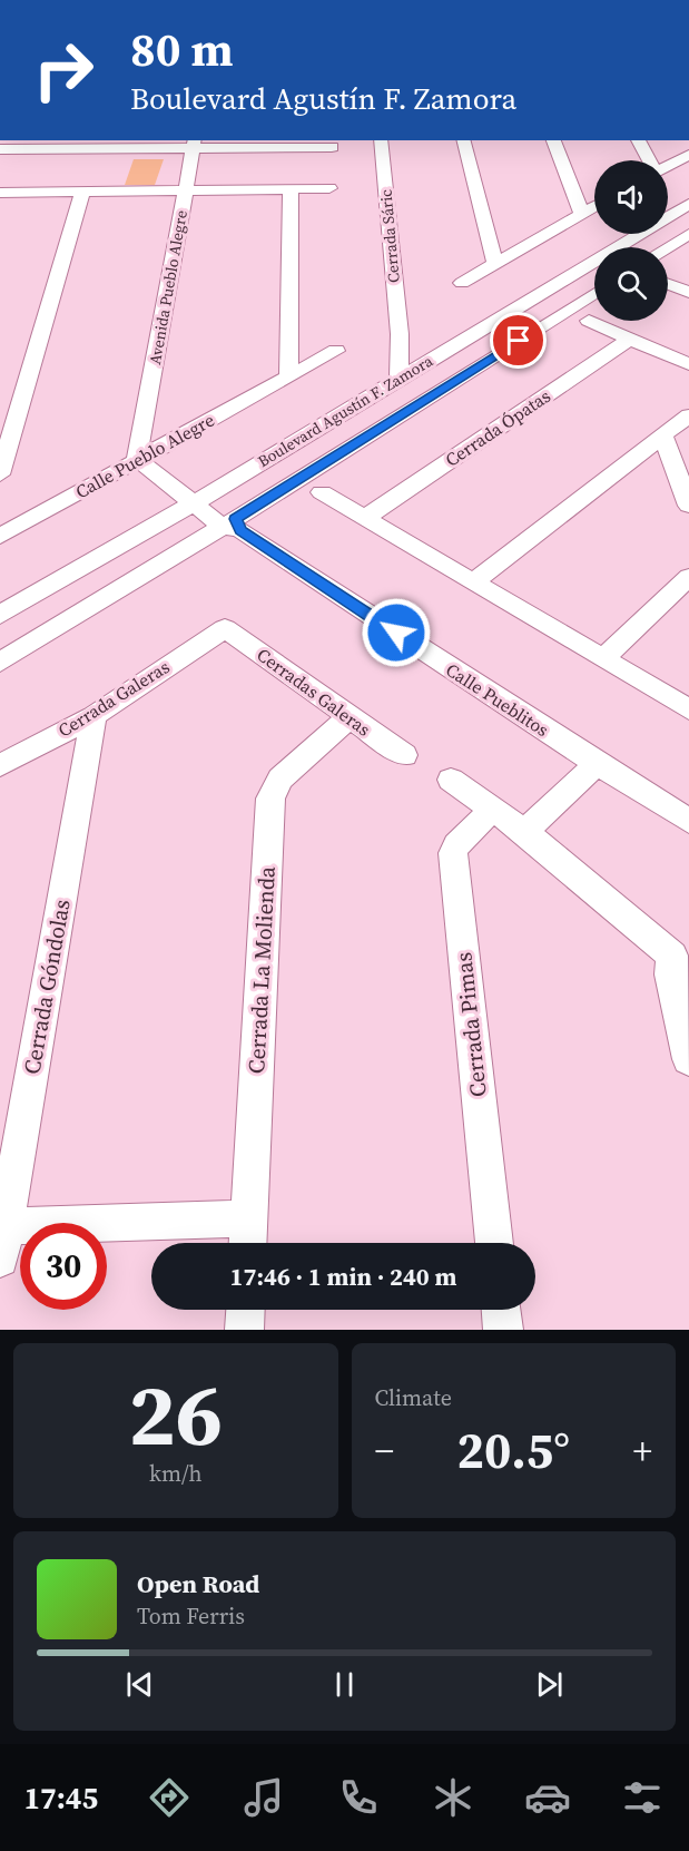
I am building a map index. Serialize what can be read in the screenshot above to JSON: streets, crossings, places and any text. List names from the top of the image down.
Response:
{
  "streets": {
    "street": [
      "Cerrada Sáric",
      "Avenida Pueblo Alegre",
      "Boulevard Agustín F. Zamora",
      "Cerrada Ópatas",
      "Calle Pueblo Alegre",
      "Cerradas Galeras",
      "Cerrada Galeras",
      "Calle Pueblitos",
      "Cerrada La Molienda",
      "Cerrada Góndolas",
      "Cerrada Pimas"
    ]
  },
  "crossings": [
    ["Cerrada Sáric", "Boulevard Agustín F. Zamora"],
    ["Avenida Pueblo Alegre", "Calle Pueblo Alegre"],
    ["Boulevard Agustín F. Zamora", "Calle Pueblitos"],
    ["Cerradas Galeras", "Cerrada Galeras"],
    ["Cerradas Galeras", "Cerrada La Molienda"],
    ["Cerrada Galeras", "Cerrada Góndolas"]
  ],
  "page": {
    "turn": ["80 m", "Boulevard Agustín F. Zamora"],
    "limit": "30",
    "trip": "17:46 · 1 min · 240 m",
    "tile": [
      ["26", "km/h"],
      "Climate"
    ],
    "heat": ["−", "20.5°", "+"],
    "song": ["Open Road", "Tom Ferris"],
    "tabs": "17:45"
  }
}
